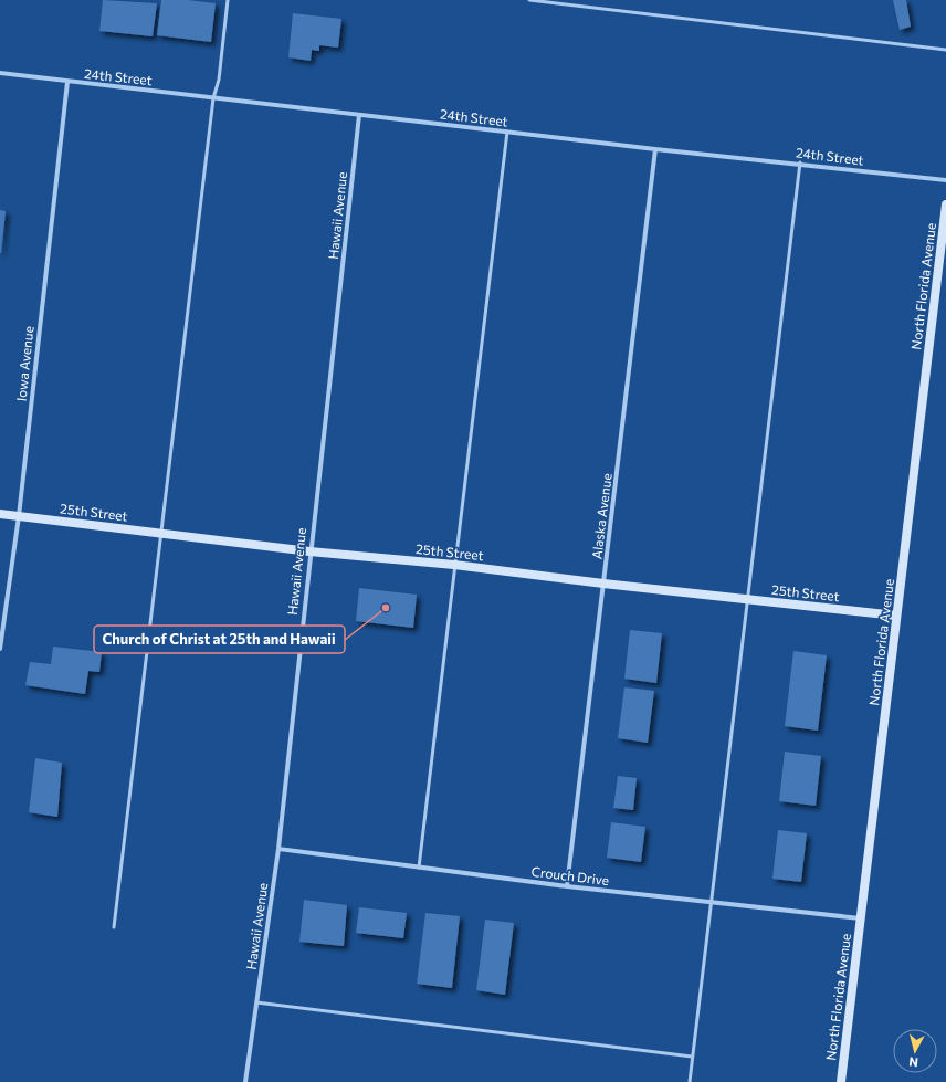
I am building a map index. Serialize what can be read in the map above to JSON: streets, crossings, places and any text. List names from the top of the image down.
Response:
{
  "streets": {
    "street": [
      "24th Street",
      "Hawaii Avenue",
      "North Florida Avenue",
      "Iowa Avenue",
      "25th Street",
      "Alaska Avenue",
      "Crouch Drive"
    ]
  },
  "crossings": [
    ["24th Street", "Hawaii Avenue"],
    ["24th Street", "Iowa Avenue"],
    ["24th Street", "Alaska Avenue"],
    ["Hawaii Avenue", "25th Street"],
    ["Hawaii Avenue", "Crouch Drive"],
    ["North Florida Avenue", "25th Street"],
    ["North Florida Avenue", "Crouch Drive"],
    ["Iowa Avenue", "25th Street"],
    ["25th Street", "Alaska Avenue"],
    ["Alaska Avenue", "Crouch Drive"]
  ],
  "places": ["Church of Christ at 25th and Hawaii"],
  "north": "bottom"
}
